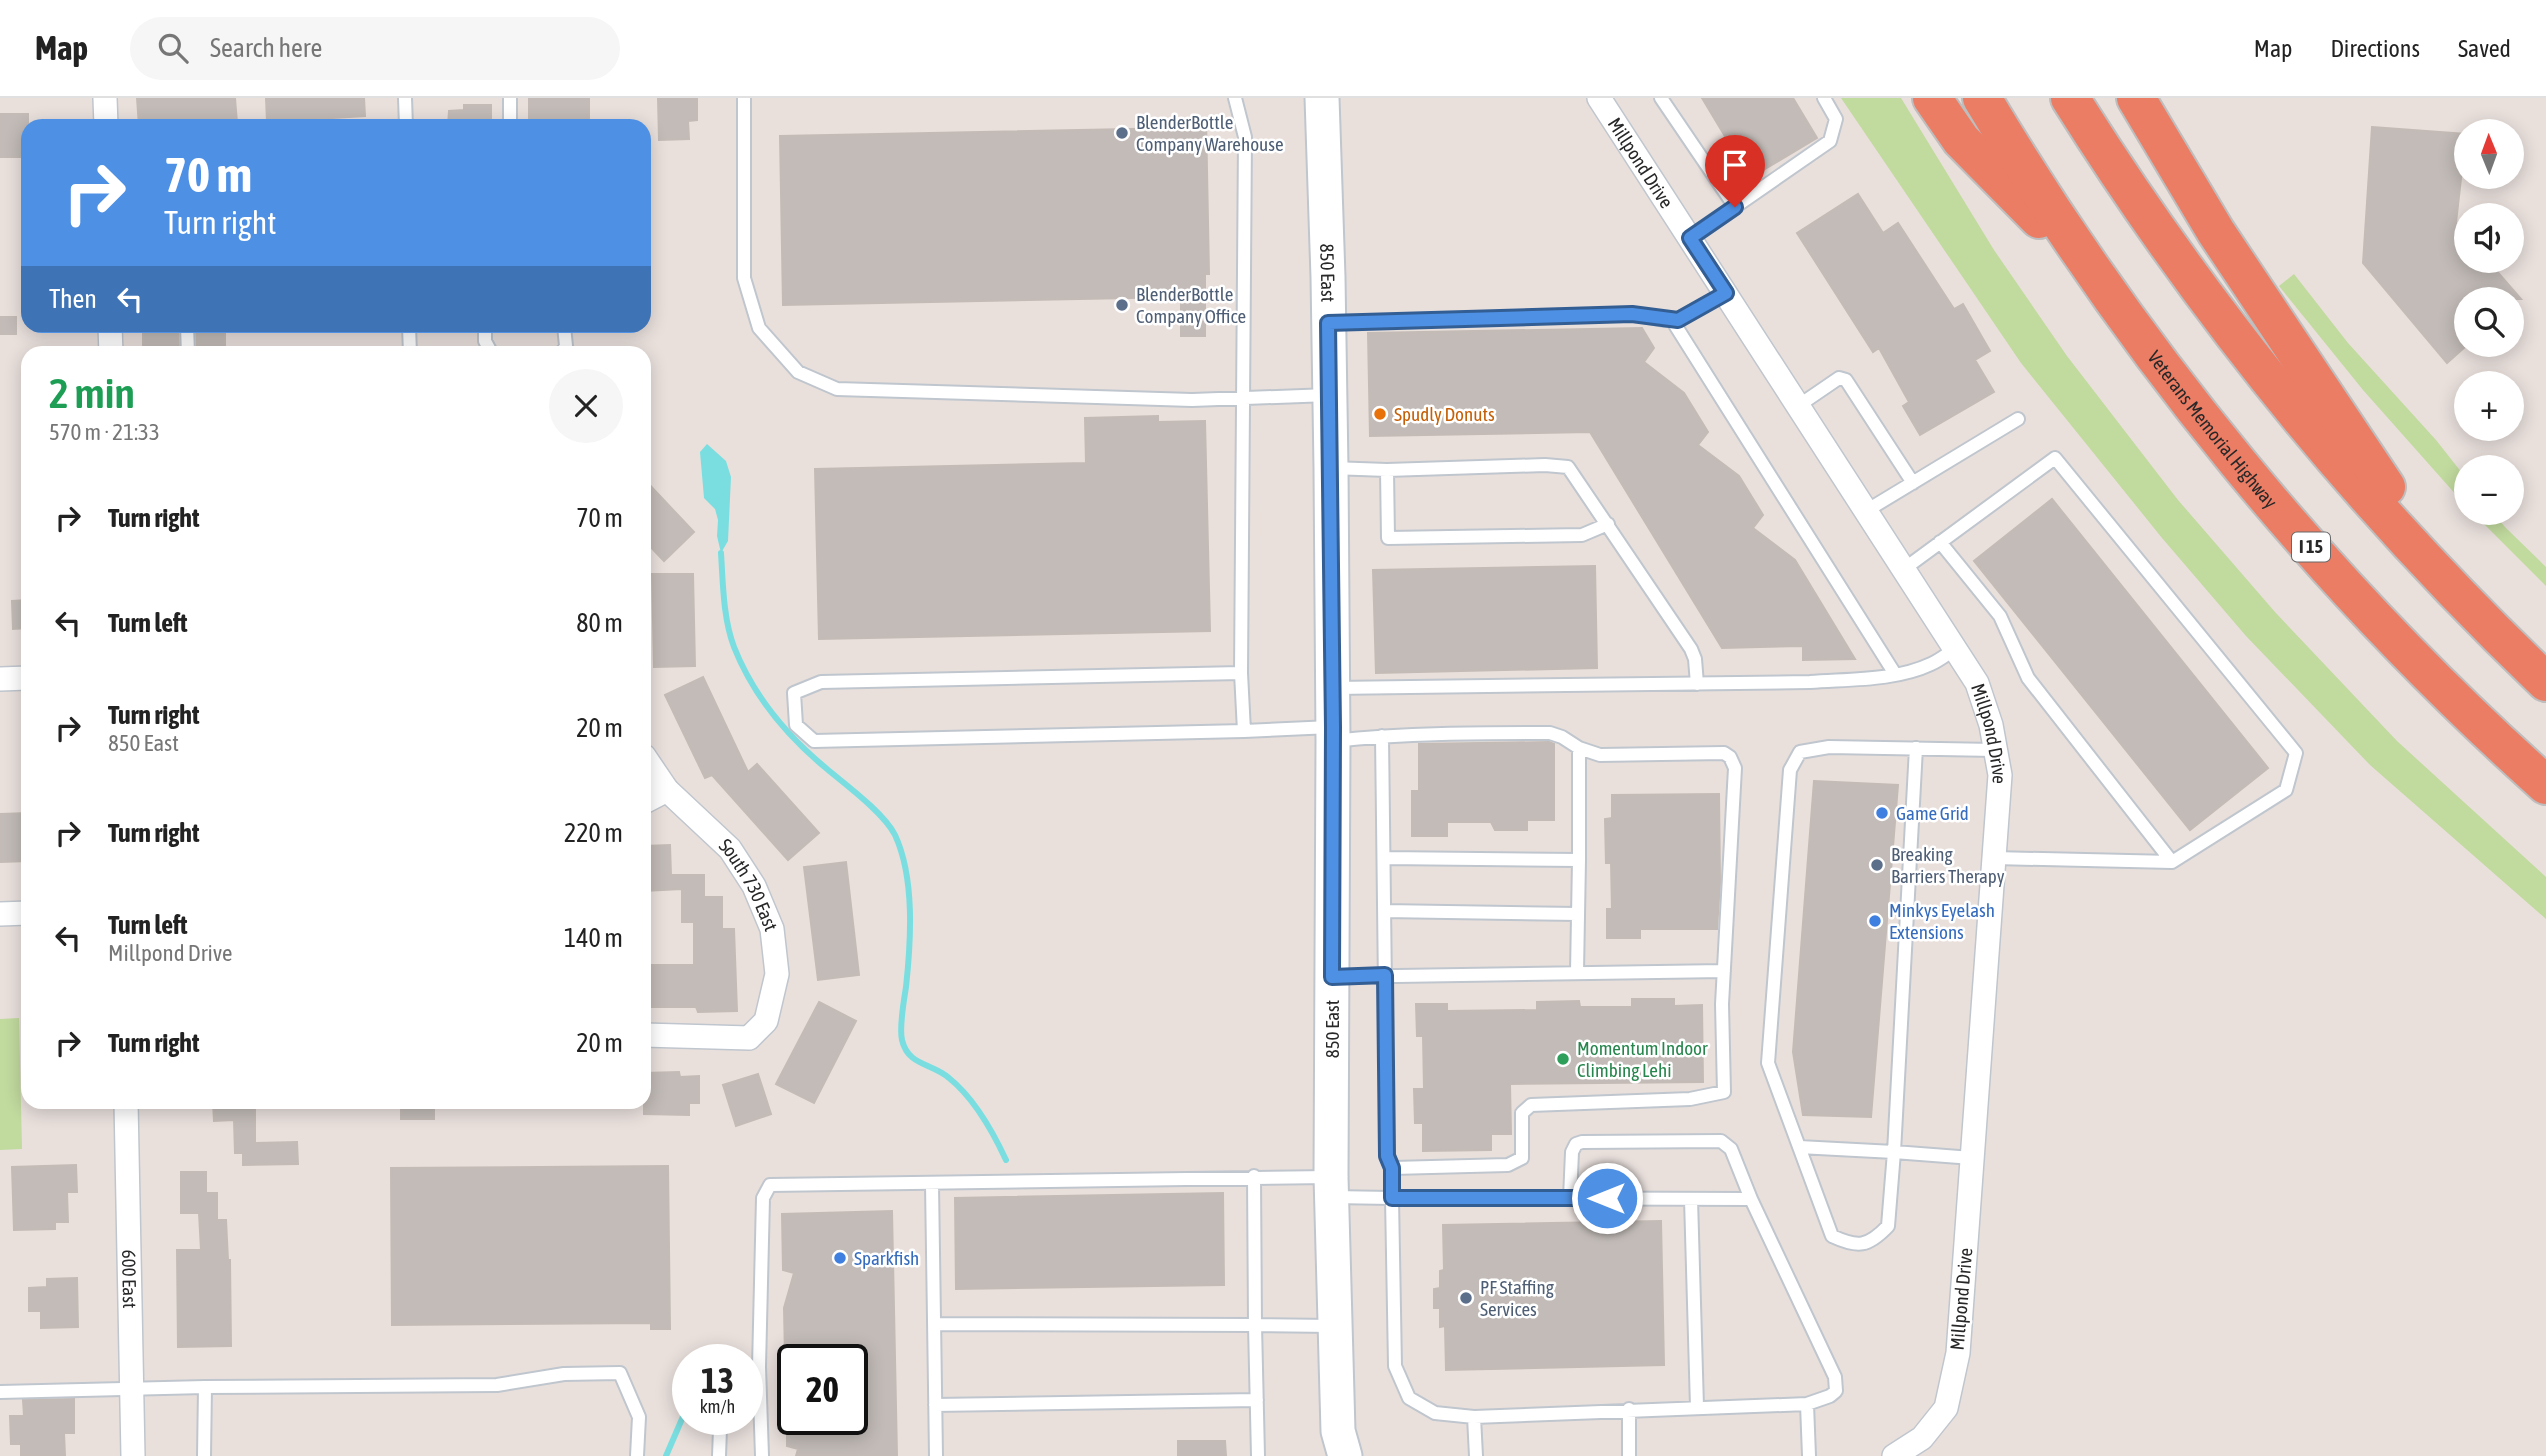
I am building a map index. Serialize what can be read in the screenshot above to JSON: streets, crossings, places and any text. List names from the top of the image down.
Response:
{
  "streets": {
    "highway": ["Veterans Memorial Highway", "I 15"],
    "main road": ["850 East"],
    "street": ["Millpond Drive", "South 730 East", "600 East"]
  },
  "places": [
    "BlenderBottle Company Warehouse",
    "BlenderBottle Company Office",
    "Spudly Donuts",
    "Game Grid",
    "Breaking Barriers Therapy",
    "Minkys Eyelash Extensions",
    "Momentum Indoor Climbing Lehi",
    "Sparkfish",
    "PF Staffing Services"
  ],
  "north": "top",
  "page": {
    "header": "Map",
    "search": "Search here",
    "nav": ["Map", "Directions", "Saved"],
    "map_buttons": ["+", "−"],
    "turn": ["70 m", "Turn right"],
    "then": "Then",
    "heading": ["2 min", "570 m · 21:33"],
    "list": [
      {
        "name": "Turn right",
        "value": "70 m"
      },
      {
        "name": "Turn left",
        "value": "80 m"
      },
      {
        "name": "Turn right",
        "note": "850 East",
        "value": "20 m"
      },
      {
        "name": "Turn right",
        "value": "220 m"
      },
      {
        "name": "Turn left",
        "note": "Millpond Drive",
        "value": "140 m"
      },
      {
        "name": "Turn right",
        "value": "20 m"
      }
    ],
    "speed": "13 km/h",
    "limit": "20"
  }
}
